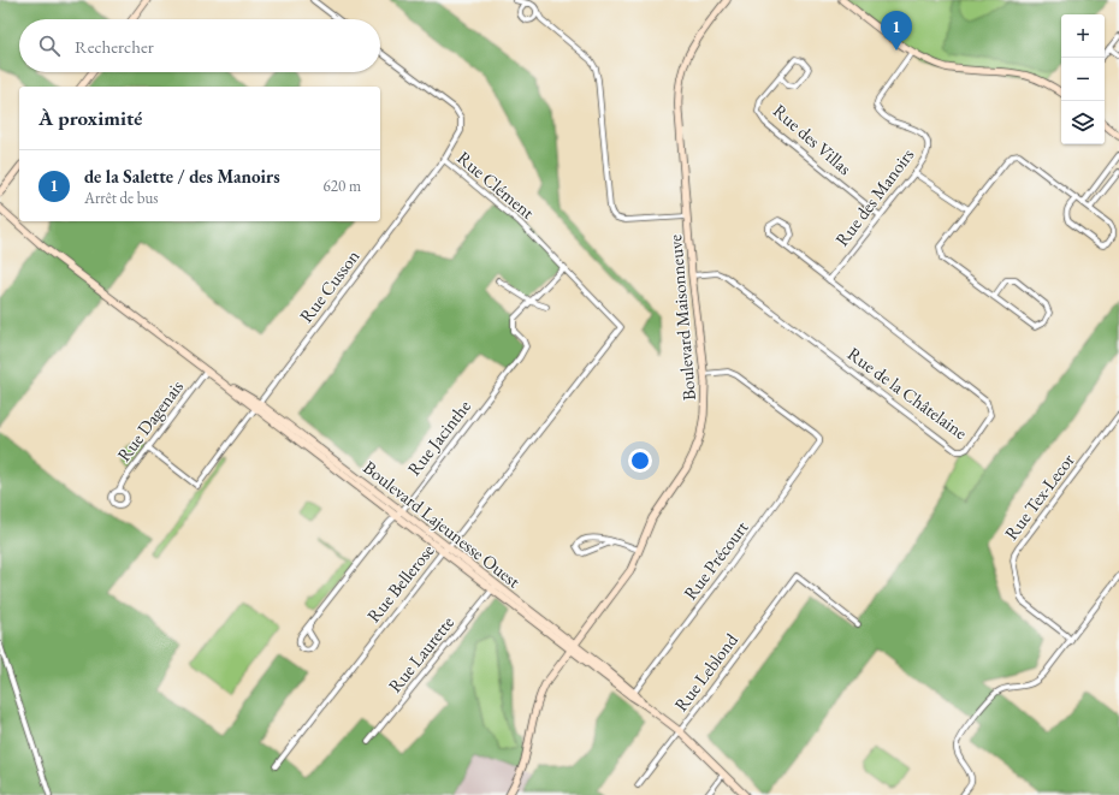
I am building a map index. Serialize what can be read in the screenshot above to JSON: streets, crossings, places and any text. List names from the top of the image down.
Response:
{
  "streets": {
    "street": [
      "Rue des Villas",
      "Rue Clément",
      "Rue des Manoirs",
      "Rue Cusson",
      "Boulevard Maisonneuve",
      "Rue de la Châtelaine",
      "Rue Dagenais",
      "Rue Jacinthe",
      "Rue Tex-Lecor",
      "Boulevard Lajeunesse Ouest",
      "Rue Précourt",
      "Rue Bellerose",
      "Rue Laurette",
      "Rue Leblond"
    ]
  },
  "crossings": [
    ["Rue des Villas", "Rue des Manoirs"],
    ["Rue Clément", "Rue Cusson"],
    ["Rue Clément", "Rue Jacinthe"],
    ["Rue Clément", "Rue Bellerose"],
    ["Rue des Manoirs", "Rue de la Châtelaine"],
    ["Rue Cusson", "Rue Dagenais"],
    ["Rue Cusson", "Boulevard Lajeunesse Ouest"],
    ["Boulevard Maisonneuve", "Rue de la Châtelaine"],
    ["Boulevard Maisonneuve", "Boulevard Lajeunesse Ouest"],
    ["Boulevard Maisonneuve", "Rue Précourt"],
    ["Rue Dagenais", "Boulevard Lajeunesse Ouest"],
    ["Rue Jacinthe", "Boulevard Lajeunesse Ouest"],
    ["Boulevard Lajeunesse Ouest", "Rue Précourt"],
    ["Boulevard Lajeunesse Ouest", "Rue Bellerose"],
    ["Boulevard Lajeunesse Ouest", "Rue Laurette"],
    ["Boulevard Lajeunesse Ouest", "Rue Leblond"]
  ],
  "page": {
    "pins": "1",
    "map_buttons": ["+", "−"],
    "search": "Rechercher",
    "heading": "À proximité",
    "list": [
      {
        "mark": "1",
        "name": "de la Salette / des Manoirs",
        "note": "Arrêt de bus",
        "value": "620 m"
      }
    ]
  }
}
